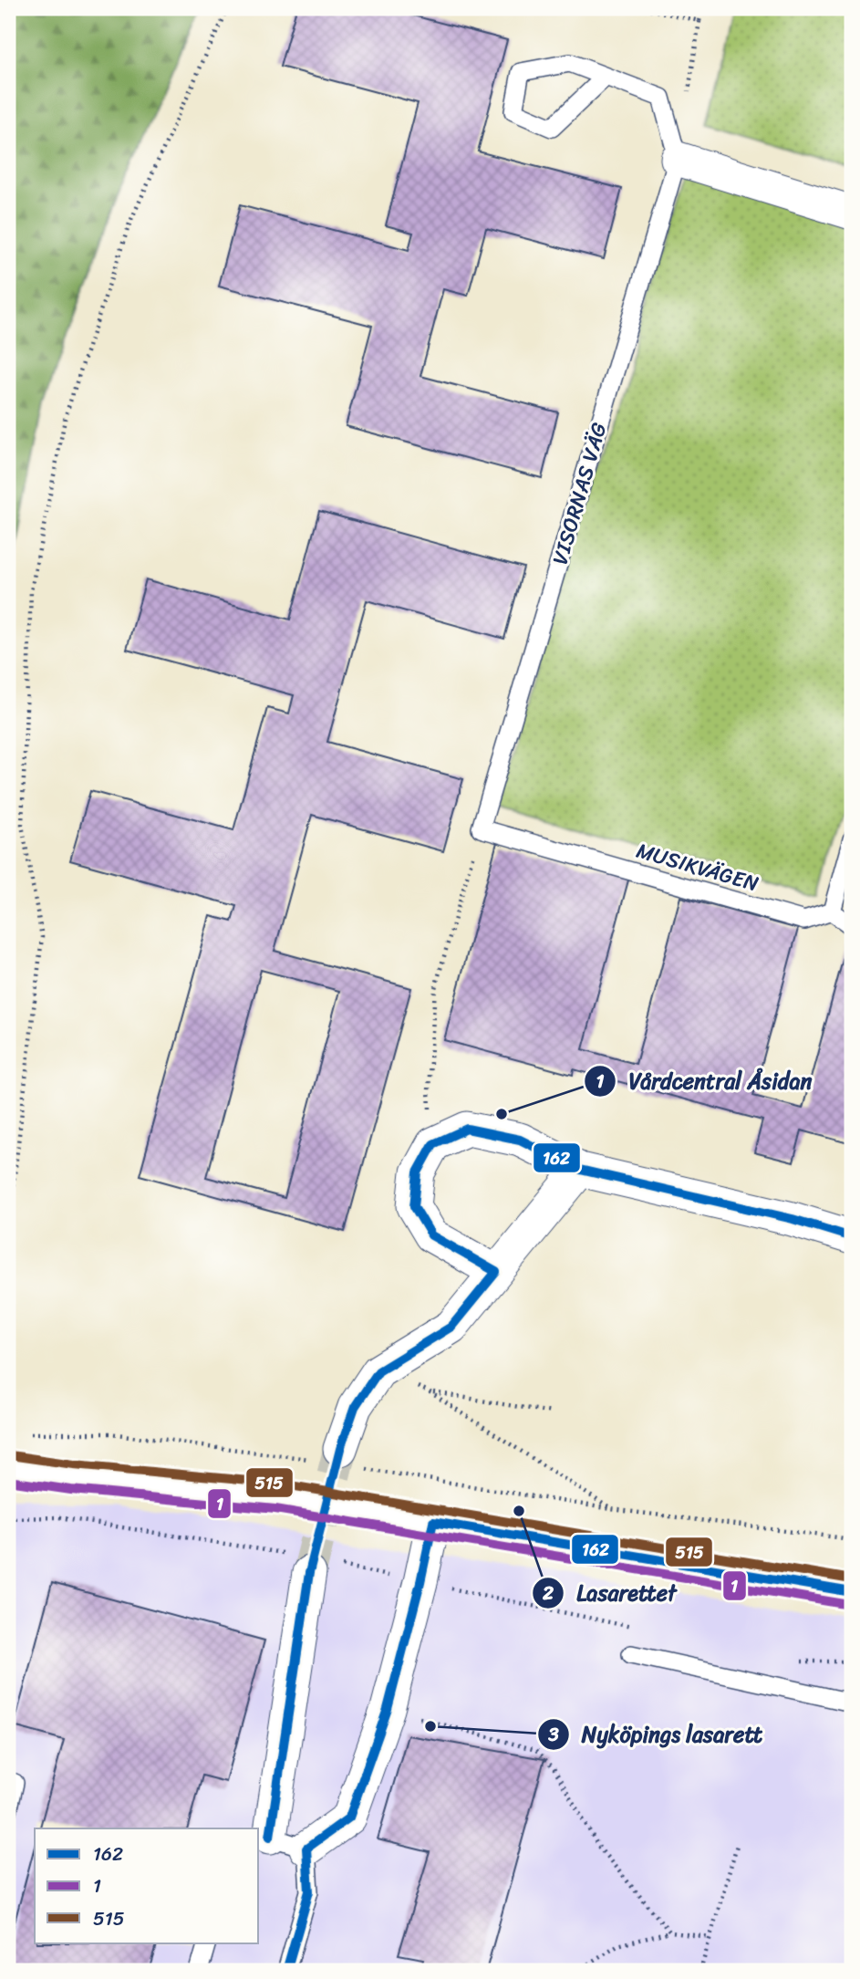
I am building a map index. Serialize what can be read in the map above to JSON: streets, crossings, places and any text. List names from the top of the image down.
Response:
{
  "streets": {
    "lane": ["VISORNAS VÄG", "MUSIKVÄGEN"]
  },
  "crossings": [
    ["VISORNAS VÄG", "MUSIKVÄGEN"]
  ],
  "places": ["Vårdcentral Åsidan", "Lasarettet", "Nyköpings lasarett"],
  "lines": ["transit line 162", "transit line 515", "transit line 1"],
  "legend": ["162", "1", "515"]
}
